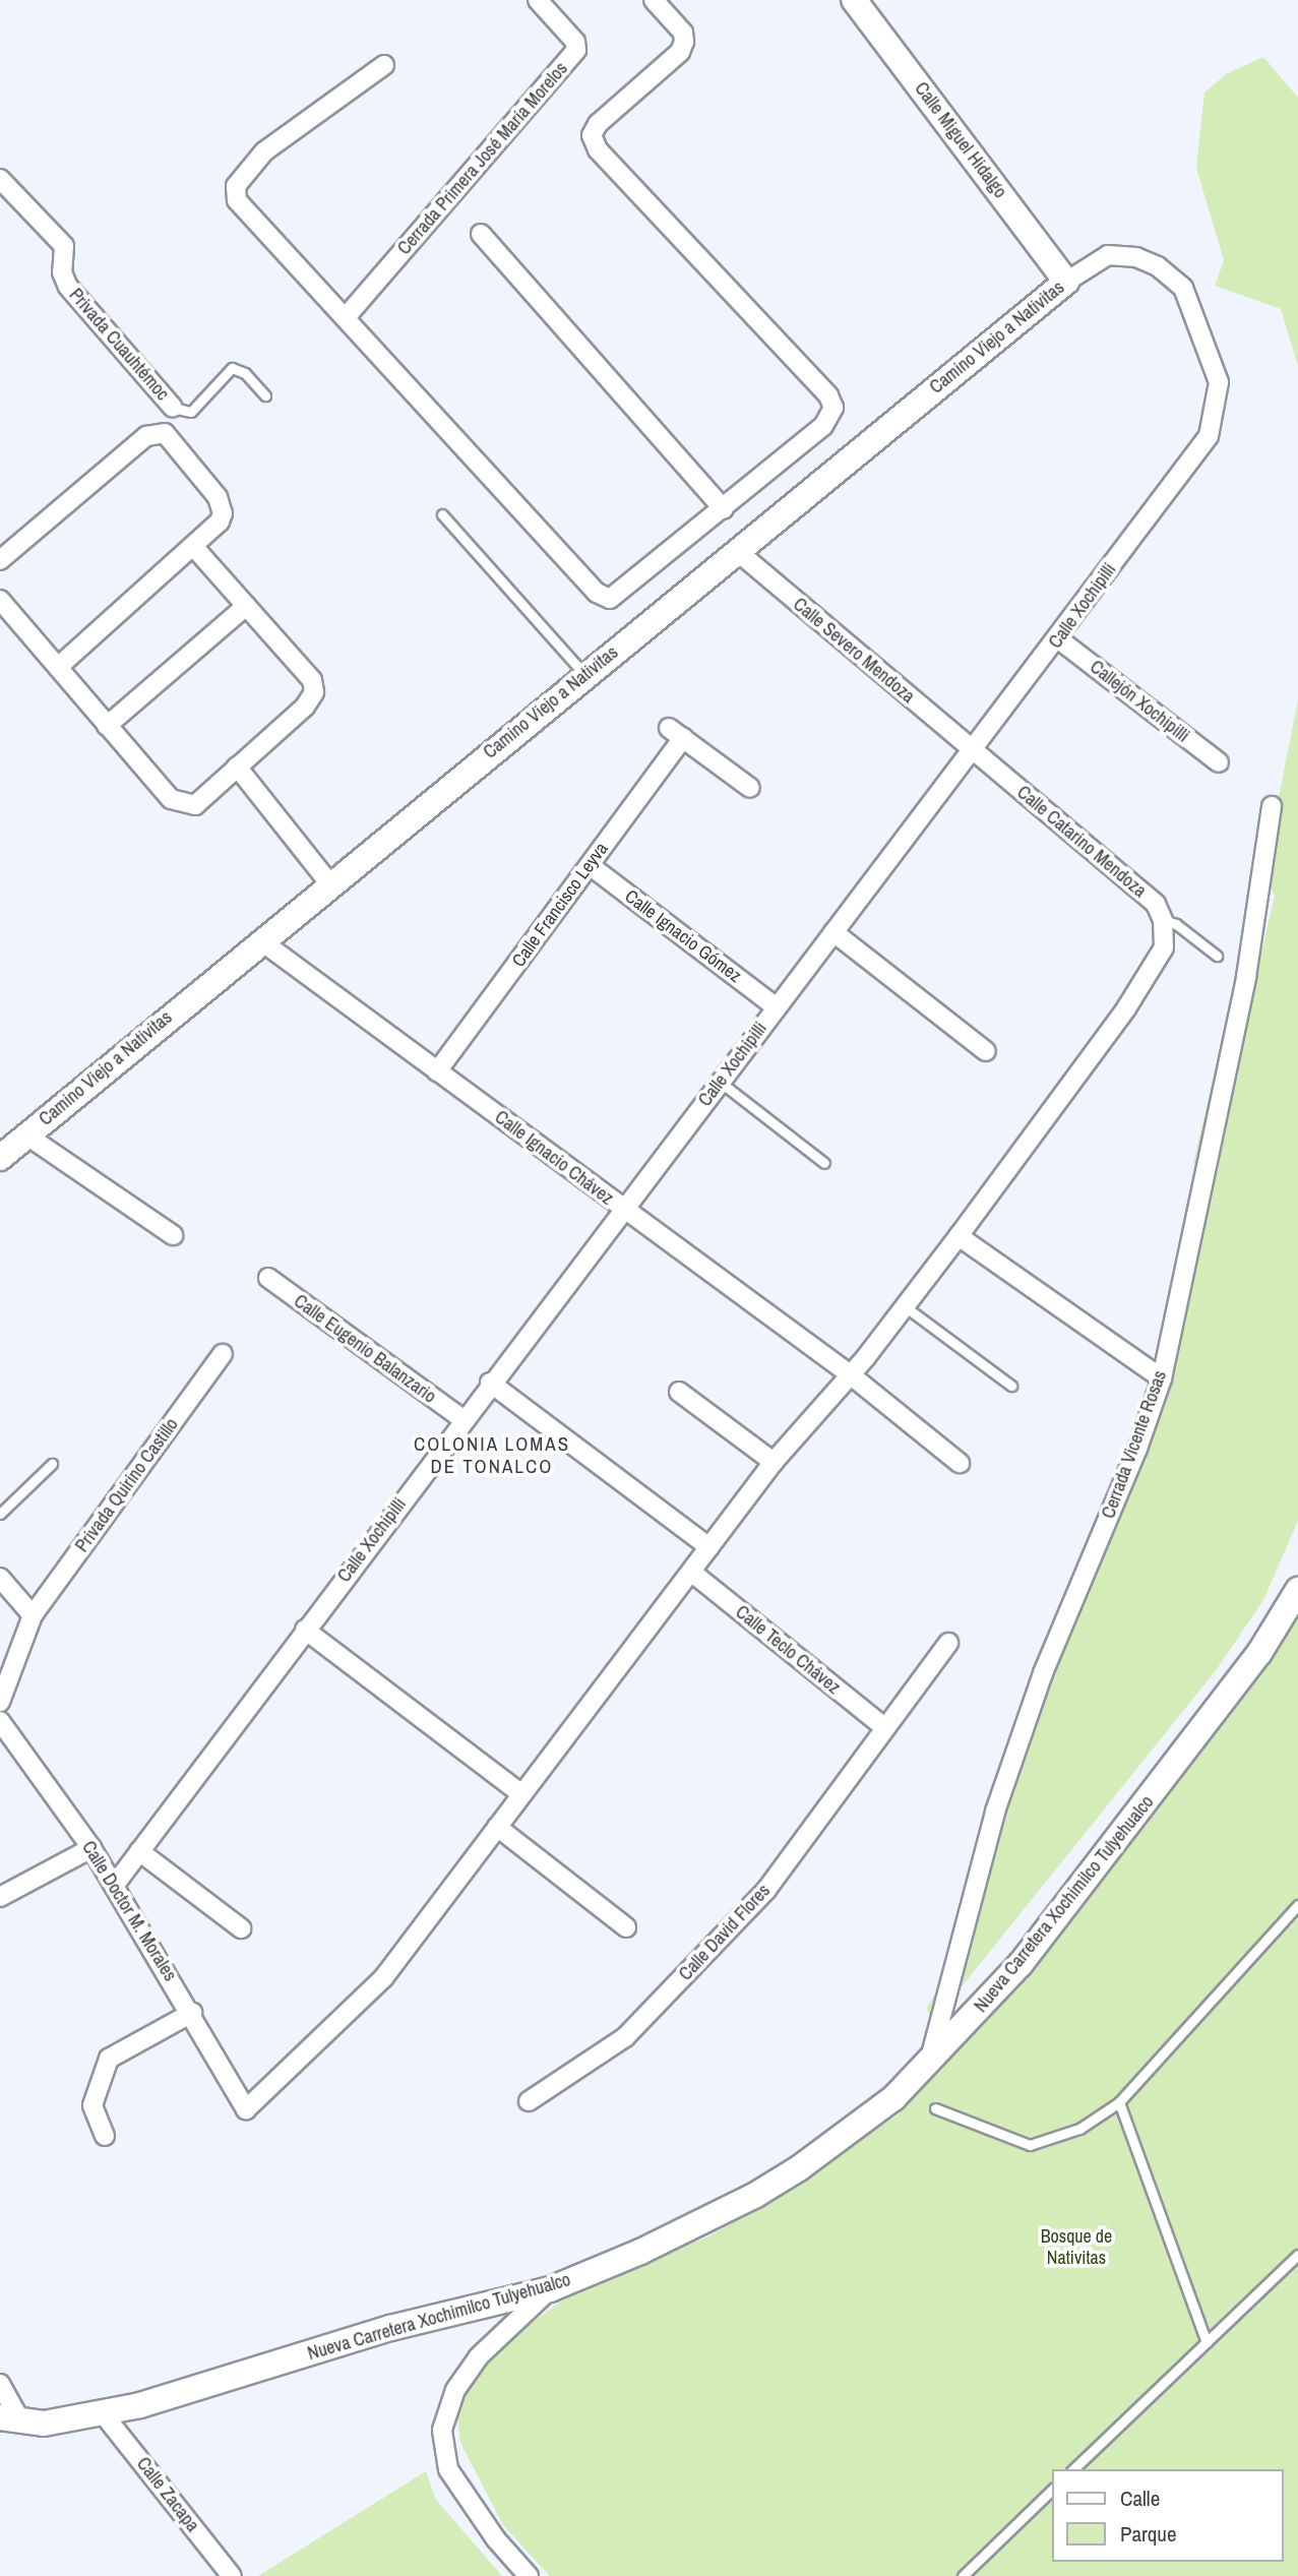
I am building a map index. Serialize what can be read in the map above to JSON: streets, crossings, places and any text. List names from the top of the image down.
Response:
{
  "streets": {
    "street": [
      "Calle Miguel Hidalgo",
      "Cerrada Primera José María Morelos",
      "Camino Viejo a Nativitas",
      "Privada Cuauhtémoc",
      "Calle Xochipilli",
      "Calle Severo Mendoza",
      "Callejón Xochipilli",
      "Calle Catarino Mendoza",
      "Calle Francisco Leyva",
      "Calle Ignacio Gómez",
      "Calle Ignacio Chávez",
      "Calle Eugenio Balanzario",
      "Cerrada Vicente Rosas",
      "Privada Quirino Castillo",
      "Calle Teclo Chávez",
      "Nueva Carretera Xochimilco Tulyehualco",
      "Calle Doctor M. Morales",
      "Calle David Flores",
      "Calle Zacapa"
    ]
  },
  "crossings": [
    ["Calle Miguel Hidalgo", "Camino Viejo a Nativitas"],
    ["Camino Viejo a Nativitas", "Calle Xochipilli"],
    ["Camino Viejo a Nativitas", "Calle Severo Mendoza"],
    ["Camino Viejo a Nativitas", "Calle Ignacio Chávez"],
    ["Calle Xochipilli", "Calle Severo Mendoza"],
    ["Calle Xochipilli", "Callejón Xochipilli"],
    ["Calle Xochipilli", "Calle Catarino Mendoza"],
    ["Calle Xochipilli", "Calle Ignacio Gómez"],
    ["Calle Xochipilli", "Calle Ignacio Chávez"],
    ["Calle Xochipilli", "Calle Eugenio Balanzario"],
    ["Calle Xochipilli", "Calle Doctor M. Morales"],
    ["Calle Severo Mendoza", "Calle Catarino Mendoza"],
    ["Calle Francisco Leyva", "Calle Ignacio Gómez"],
    ["Calle Francisco Leyva", "Calle Ignacio Chávez"],
    ["Cerrada Vicente Rosas", "Nueva Carretera Xochimilco Tulyehualco"],
    ["Calle Teclo Chávez", "Calle David Flores"],
    ["Nueva Carretera Xochimilco Tulyehualco", "Calle Zacapa"]
  ],
  "districts": ["COLONIA LOMAS DE TONALCO"],
  "parks": ["Bosque de Nativitas"],
  "legend": ["Calle", "Parque"]
}
